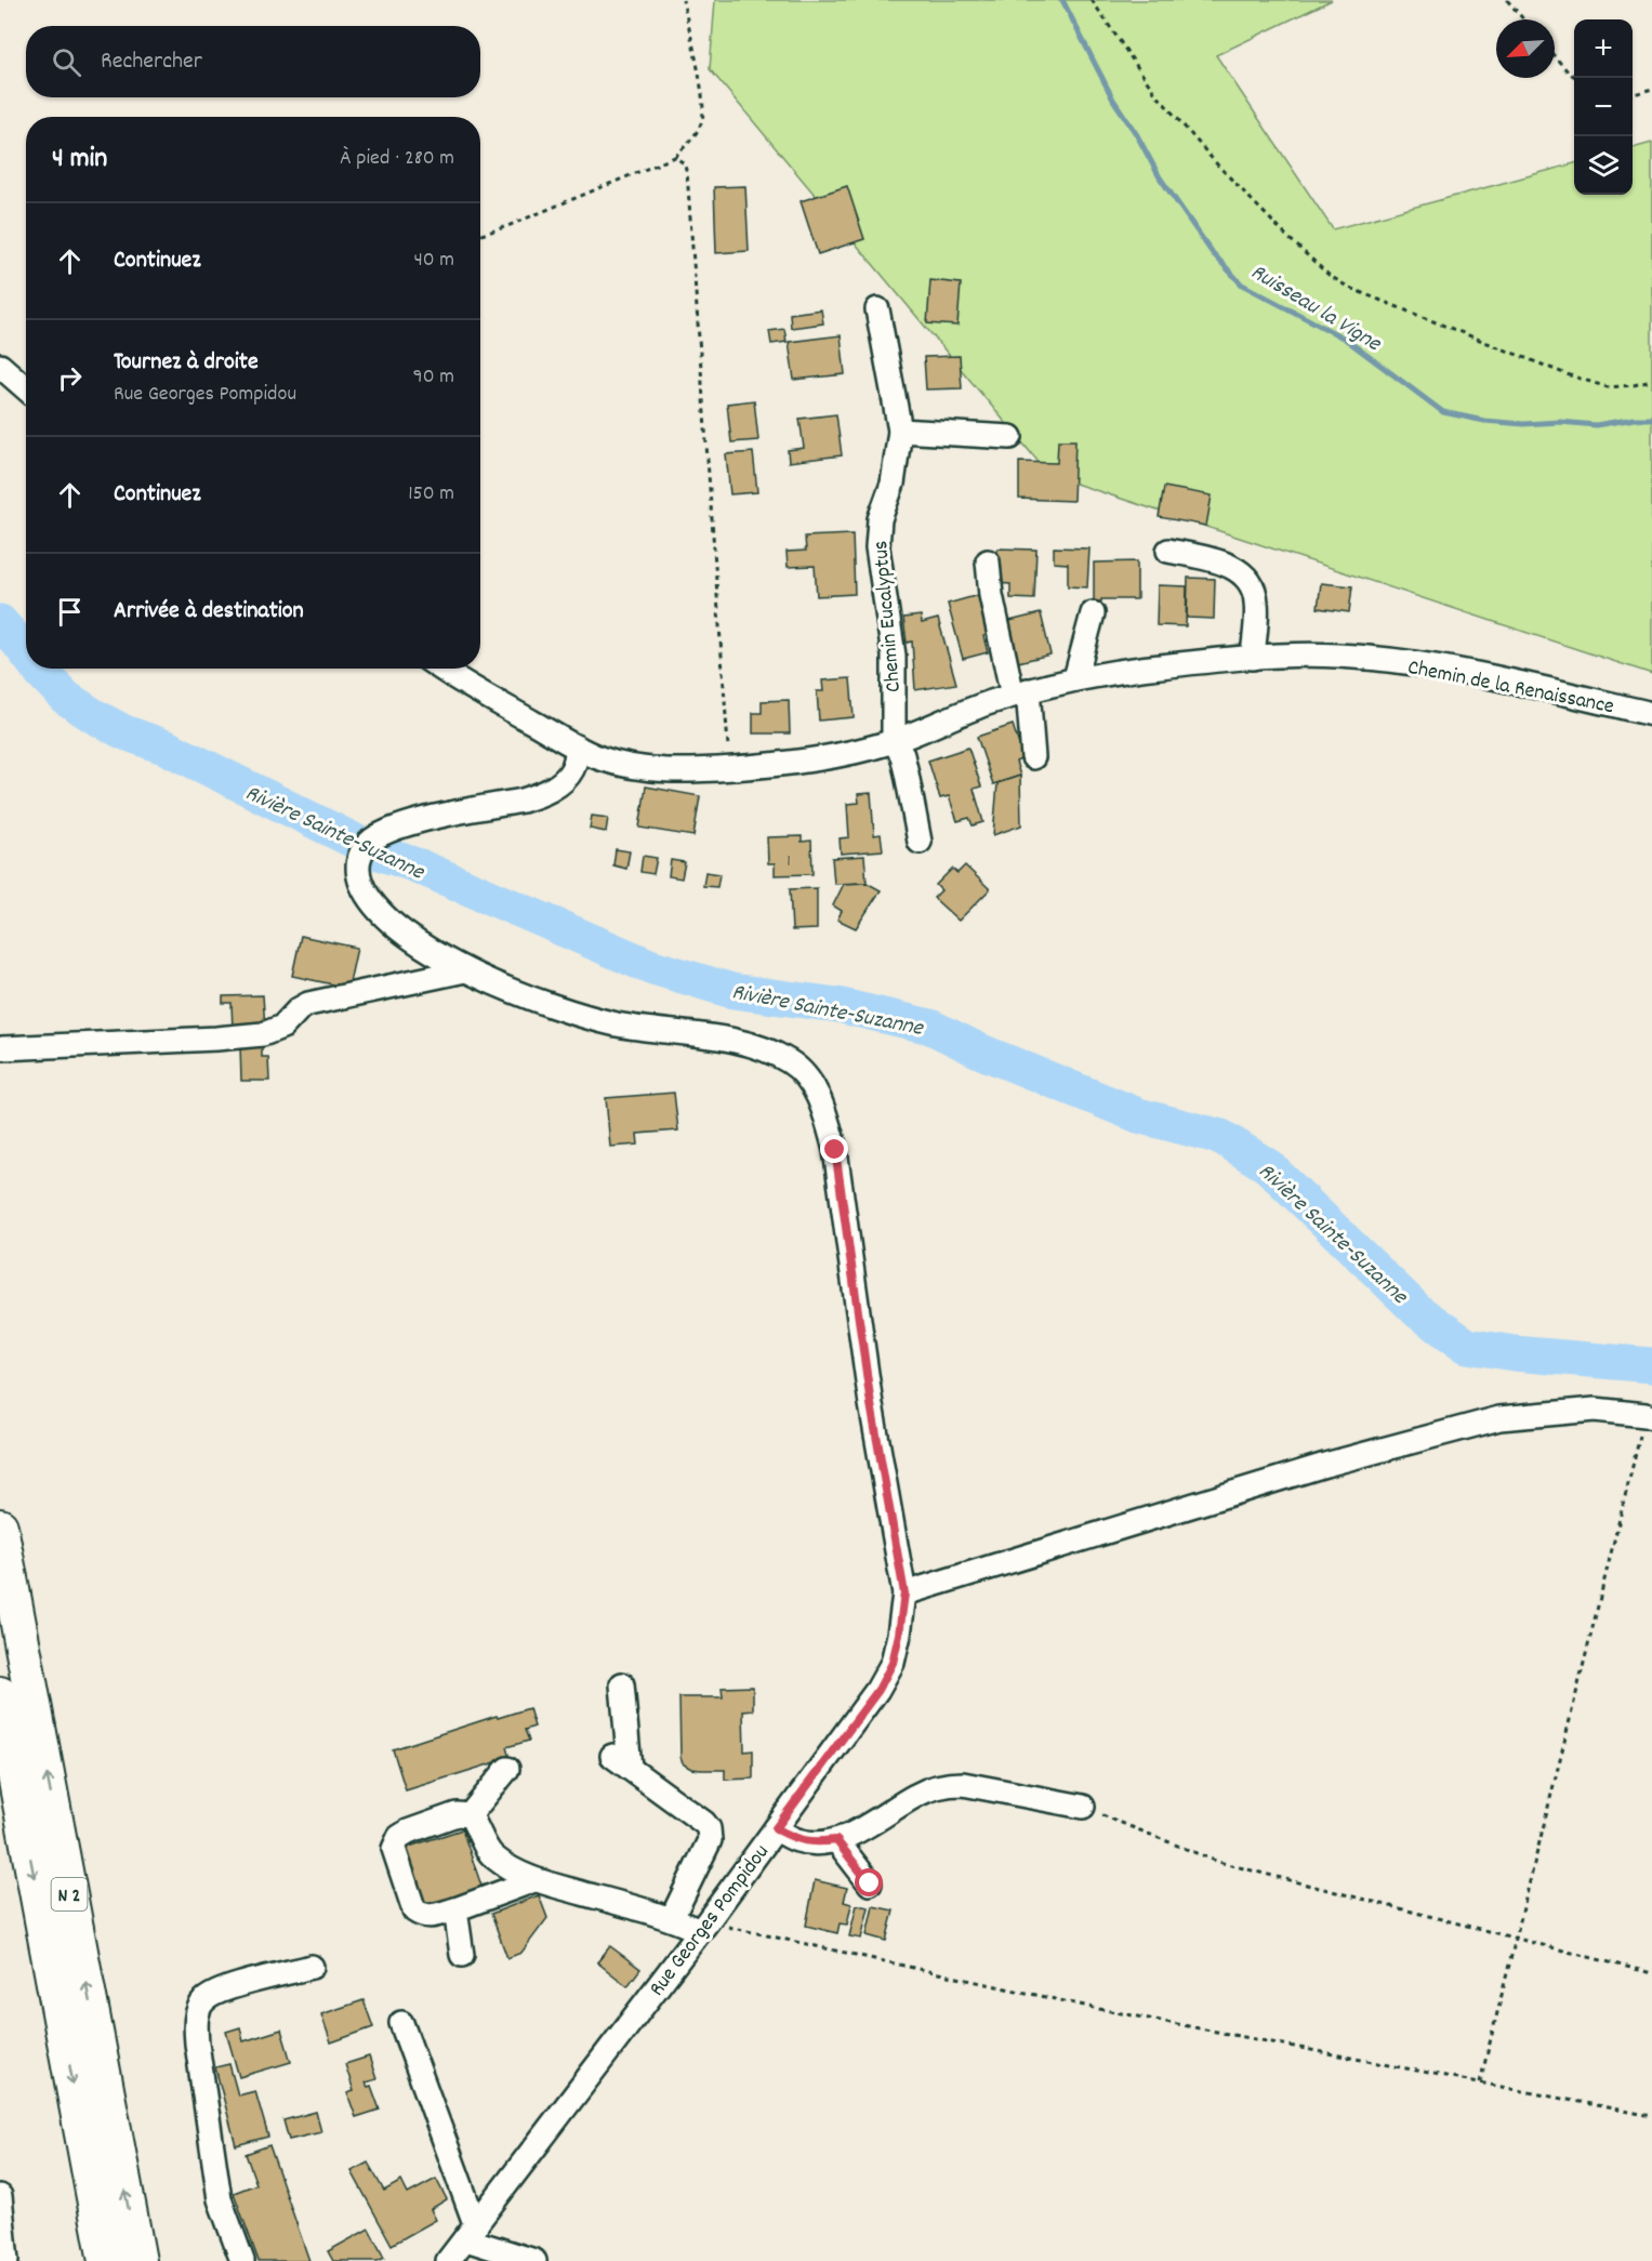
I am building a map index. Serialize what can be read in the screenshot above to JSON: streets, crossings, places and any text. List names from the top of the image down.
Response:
{
  "streets": {
    "highway": ["N 2"],
    "street": ["Chemin Eucalyptus", "Chemin de la Renaissance", "Rue Georges Pompidou"]
  },
  "crossings": [
    ["Chemin Eucalyptus", "Chemin de la Renaissance"],
    ["Chemin de la Renaissance", "Rue Georges Pompidou"]
  ],
  "water": ["Ruisseau la Vigne", "Rivière Sainte-Suzanne"],
  "house_numbers": ["1"],
  "north": "bottom left",
  "page": {
    "map_buttons": ["+", "−"],
    "search": "Rechercher",
    "heading": ["4 min", "À pied · 280 m"],
    "list": [
      ["Continuez", "40 m"],
      ["Tournez à droite", "Rue Georges Pompidou", "90 m"],
      ["Continuez", "150 m"],
      "Arrivée à destination"
    ]
  }
}
